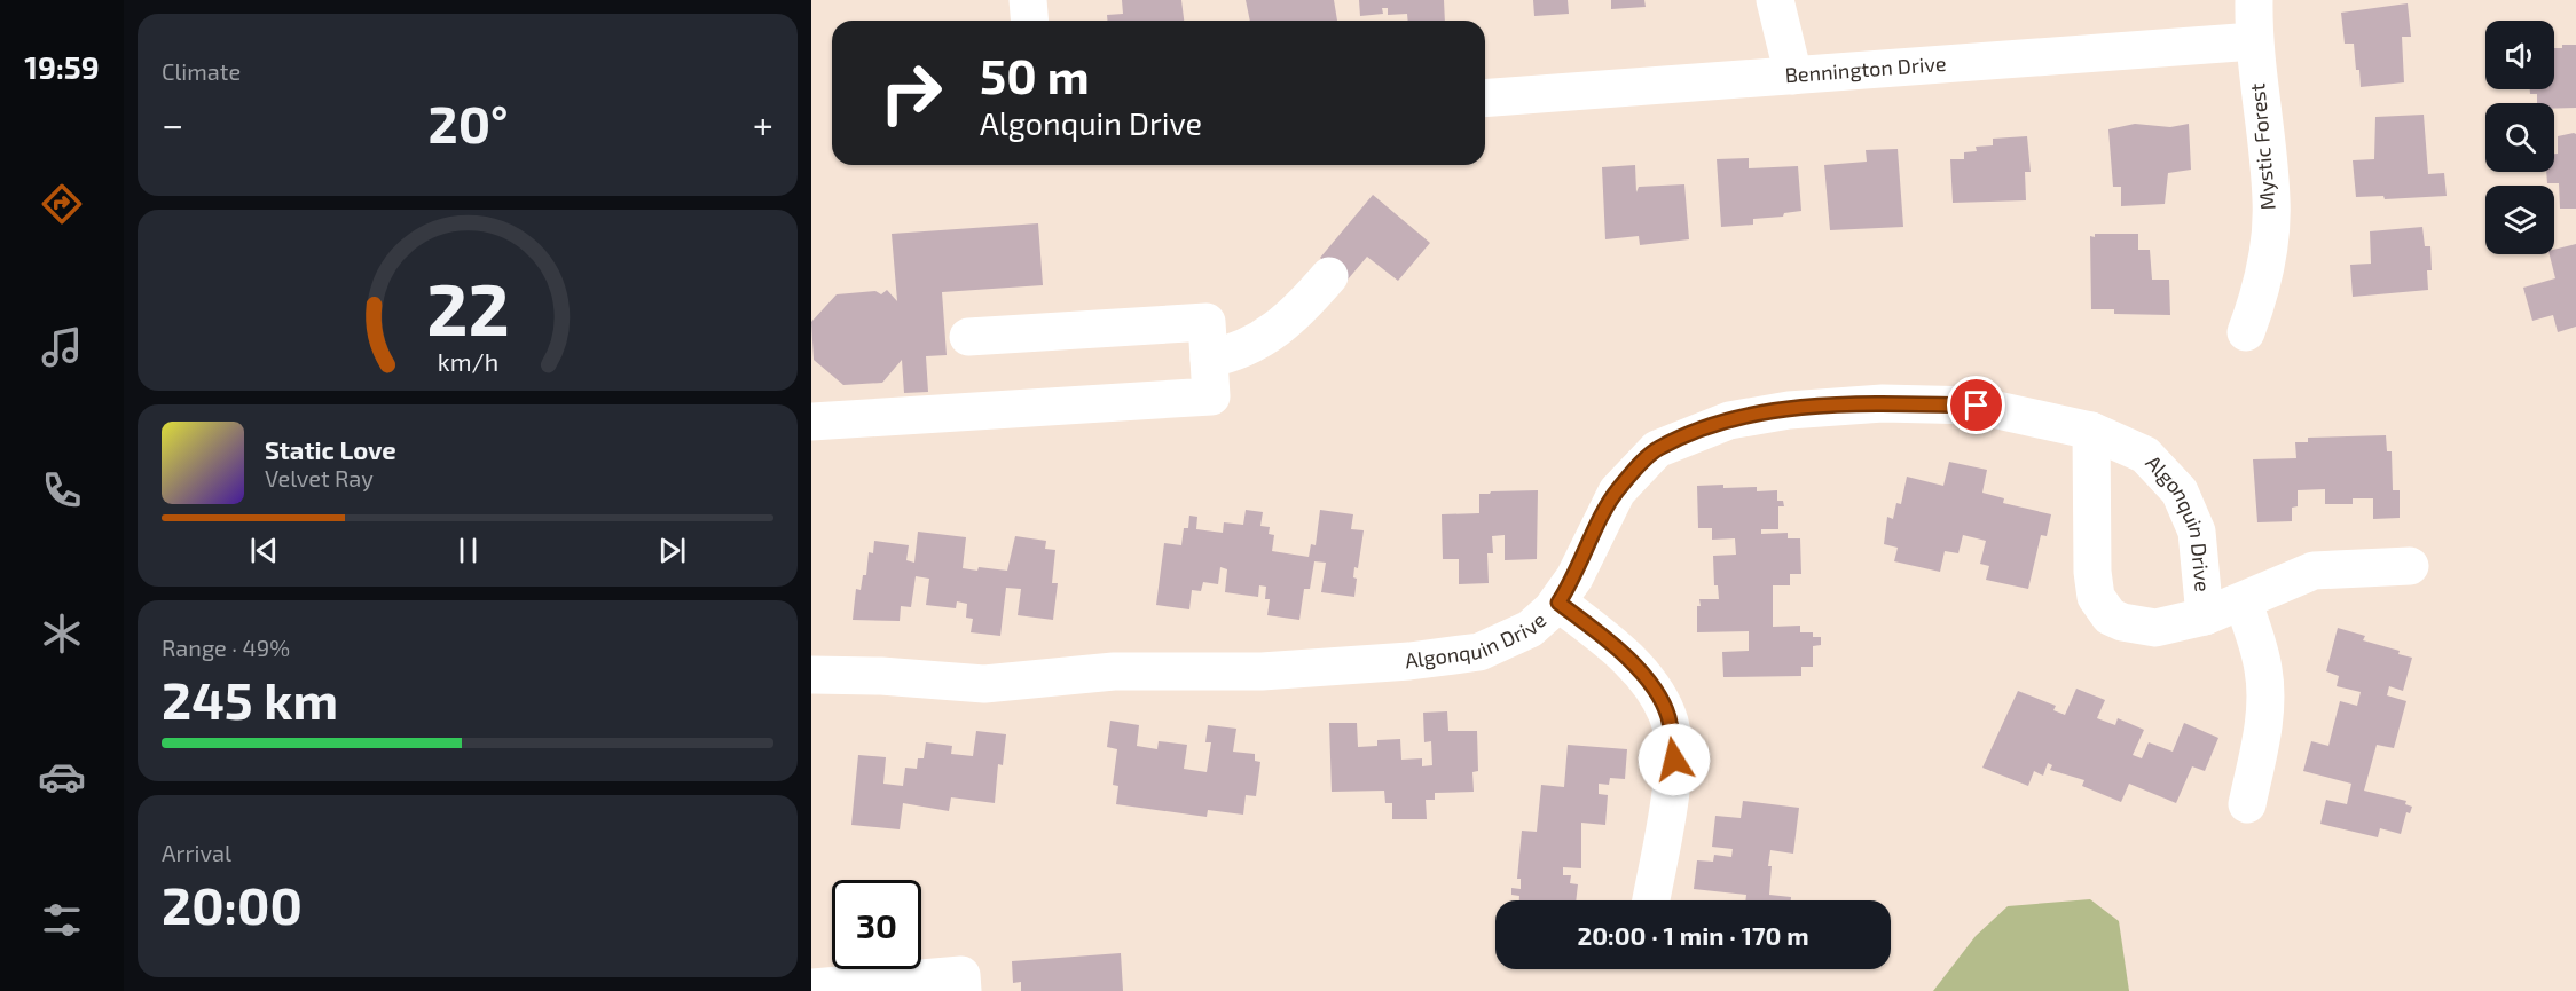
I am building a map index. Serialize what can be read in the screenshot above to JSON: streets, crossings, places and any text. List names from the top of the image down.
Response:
{
  "streets": {
    "street": ["Bennington Drive", "Mystic Forest", "Algonquin Drive"]
  },
  "crossings": [
    ["Bennington Drive", "Mystic Forest"]
  ],
  "page": {
    "tabs": "19:59",
    "tile": [
      "Climate",
      ["Range · 49%", "245 km"],
      ["Arrival", "20:00"]
    ],
    "turn": ["50 m", "Algonquin Drive"],
    "heat": ["−", "20°", "+"],
    "song": ["Static Love", "Velvet Ray"],
    "limit": "30",
    "trip": "20:00 · 1 min · 170 m",
    "gauge": ["22", "km/h"]
  }
}
